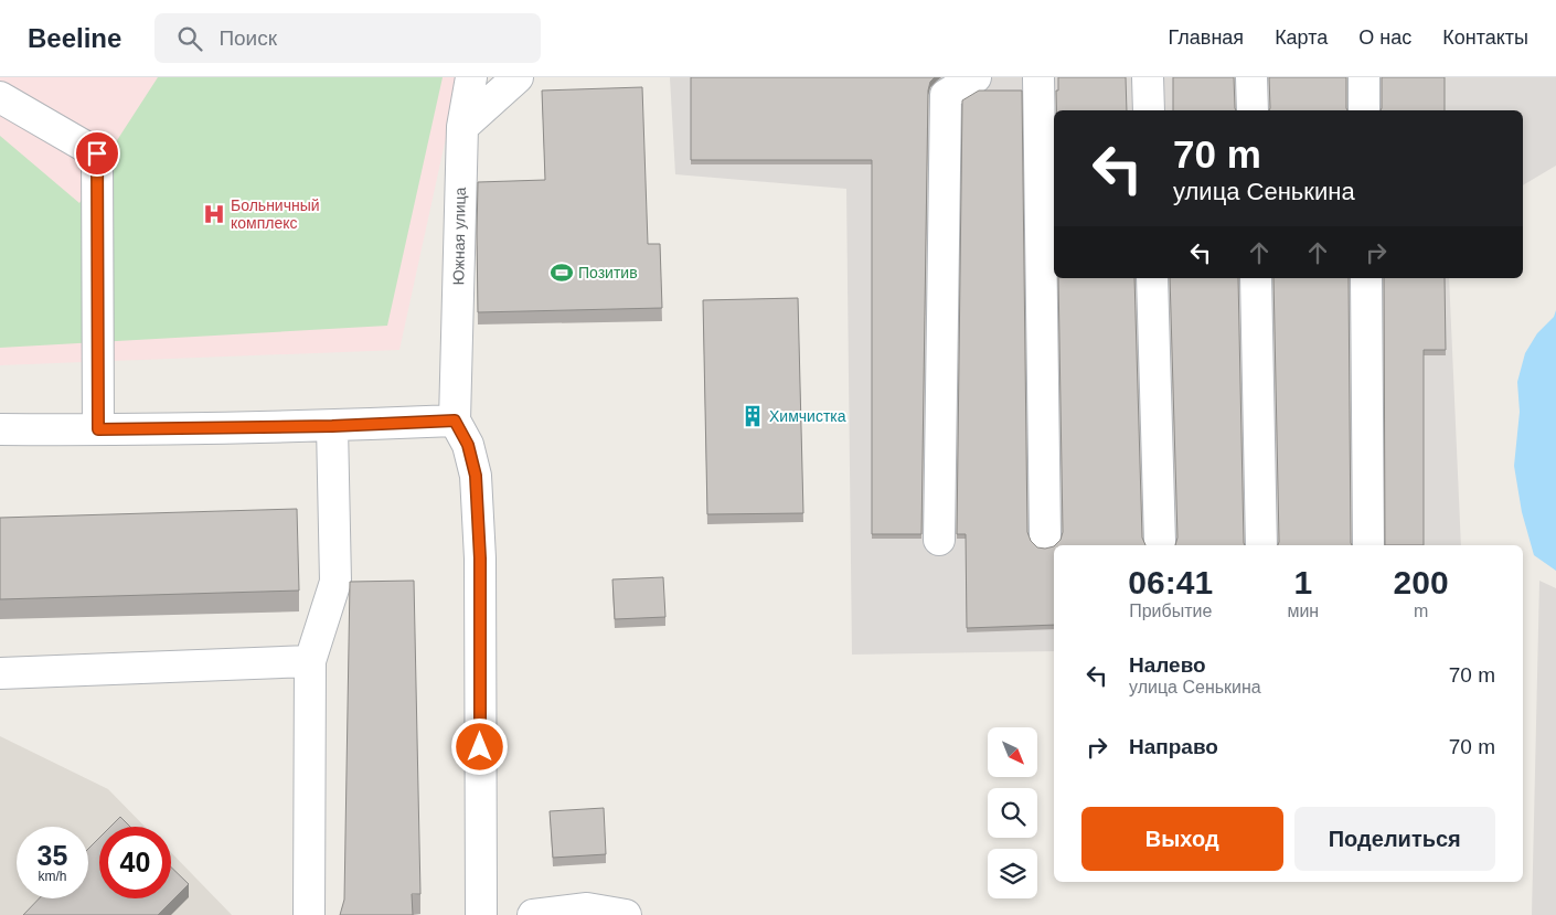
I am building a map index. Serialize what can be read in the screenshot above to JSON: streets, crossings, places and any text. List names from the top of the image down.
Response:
{
  "streets": {
    "street": ["Южная улица"]
  },
  "places": {
    "hospital": ["Больничный комплекс"],
    "sports": ["Позитив"],
    "building": ["Химчистка"]
  },
  "north": "bottom right",
  "page": {
    "header": "Beeline",
    "search": "Поиск",
    "nav": [
      "Главная",
      "Карта",
      "О нас",
      "Контакты"
    ],
    "turn": ["70 m", "улица Сенькина"],
    "eta": [
      "06:41",
      "Прибытие",
      "1",
      "мин",
      "200",
      "m"
    ],
    "list": [
      {
        "name": "Налево",
        "note": "улица Сенькина",
        "value": "70 m"
      },
      {
        "name": "Направо",
        "value": "70 m"
      }
    ],
    "buttons": ["Выход", "Поделиться"],
    "speed": "35 km/h",
    "limit": "40"
  }
}
